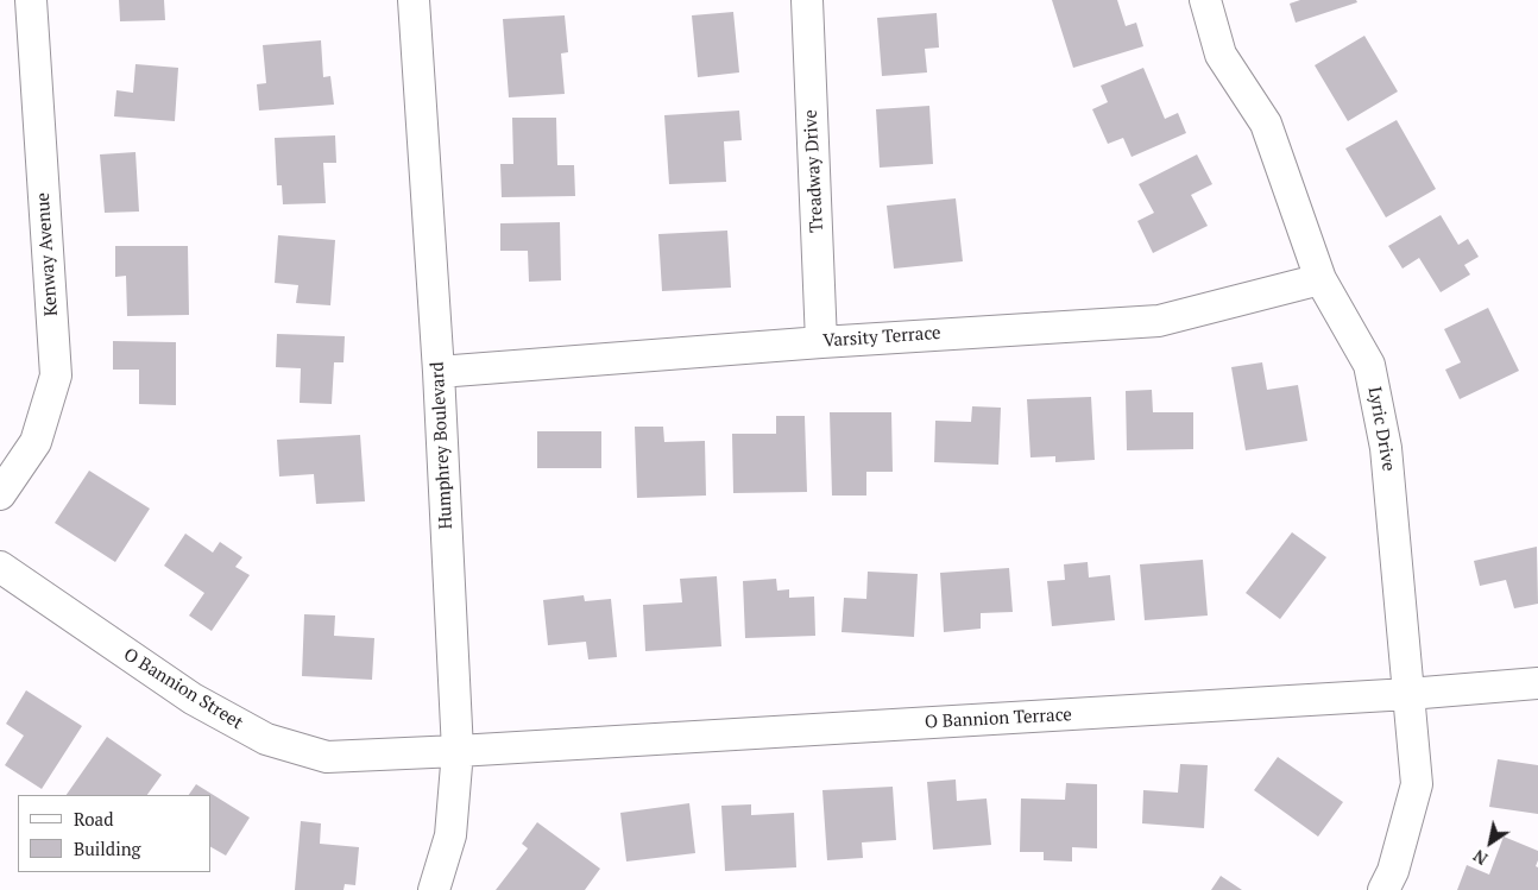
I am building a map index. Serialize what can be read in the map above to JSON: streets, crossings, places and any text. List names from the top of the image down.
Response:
{
  "streets": {
    "street": [
      "Treadway Drive",
      "Kenway Avenue",
      "Varsity Terrace",
      "Lyric Drive",
      "Humphrey Boulevard",
      "O Bannion Street",
      "O Bannion Terrace"
    ]
  },
  "crossings": [
    ["Treadway Drive", "Varsity Terrace"],
    ["Varsity Terrace", "Lyric Drive"],
    ["Varsity Terrace", "Humphrey Boulevard"],
    ["Lyric Drive", "O Bannion Terrace"],
    ["Humphrey Boulevard", "O Bannion Street"],
    ["Humphrey Boulevard", "O Bannion Terrace"],
    ["O Bannion Street", "O Bannion Terrace"]
  ],
  "legend": ["Road", "Building"],
  "north": "bottom left"
}
